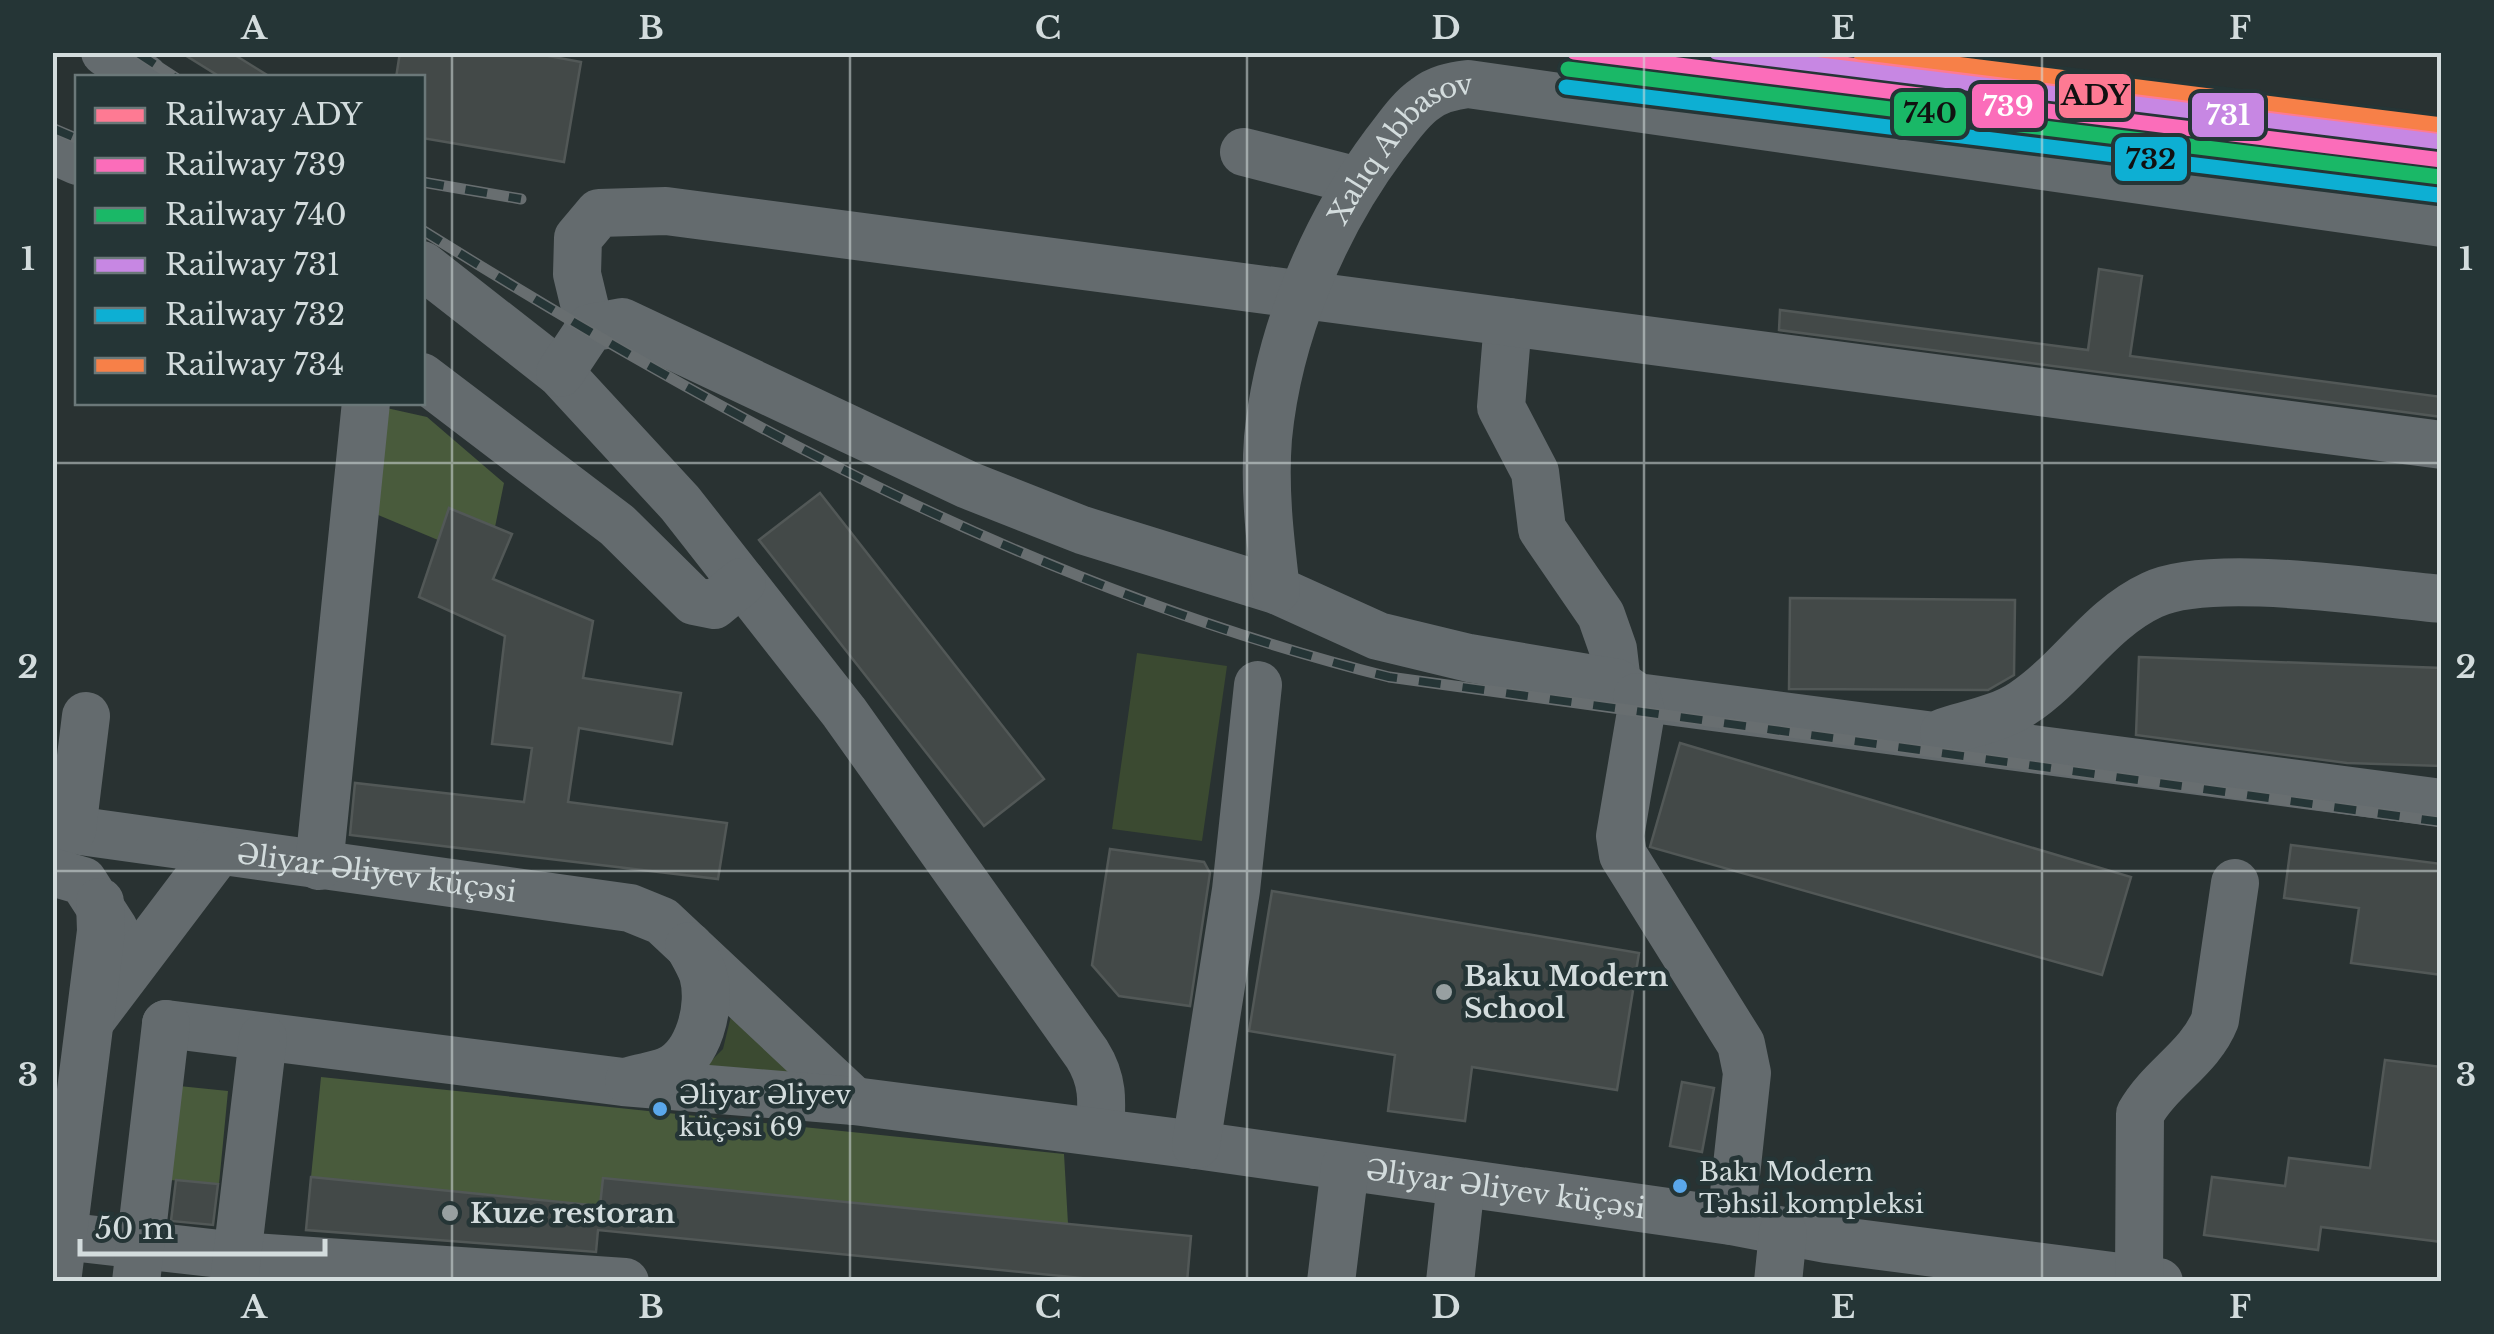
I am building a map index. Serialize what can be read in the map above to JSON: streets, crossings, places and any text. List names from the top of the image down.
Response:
{
  "streets": {
    "street": ["Xalıq Abbasov", "Əliyar Əliyev küçəsi"]
  },
  "places": [
    "Baku Modern School",
    "Əliyar Əliyev küçəsi 69",
    "Bakı Modern Təhsil kompleksi",
    "Kuze restoran"
  ],
  "lines": [
    "rail line ADY",
    "rail line 739",
    "rail line 731",
    "rail line 734",
    "rail line 740",
    "rail line 732"
  ],
  "legend": [
    "Railway ADY",
    "Railway 739",
    "Railway 740",
    "Railway 731",
    "Railway 732",
    "Railway 734"
  ],
  "scale_bar": "50 m",
  "grid": {
    "columns": [
      "A",
      "B",
      "C",
      "D",
      "E",
      "F"
    ],
    "rows": ["1", "2", "3"]
  }
}
